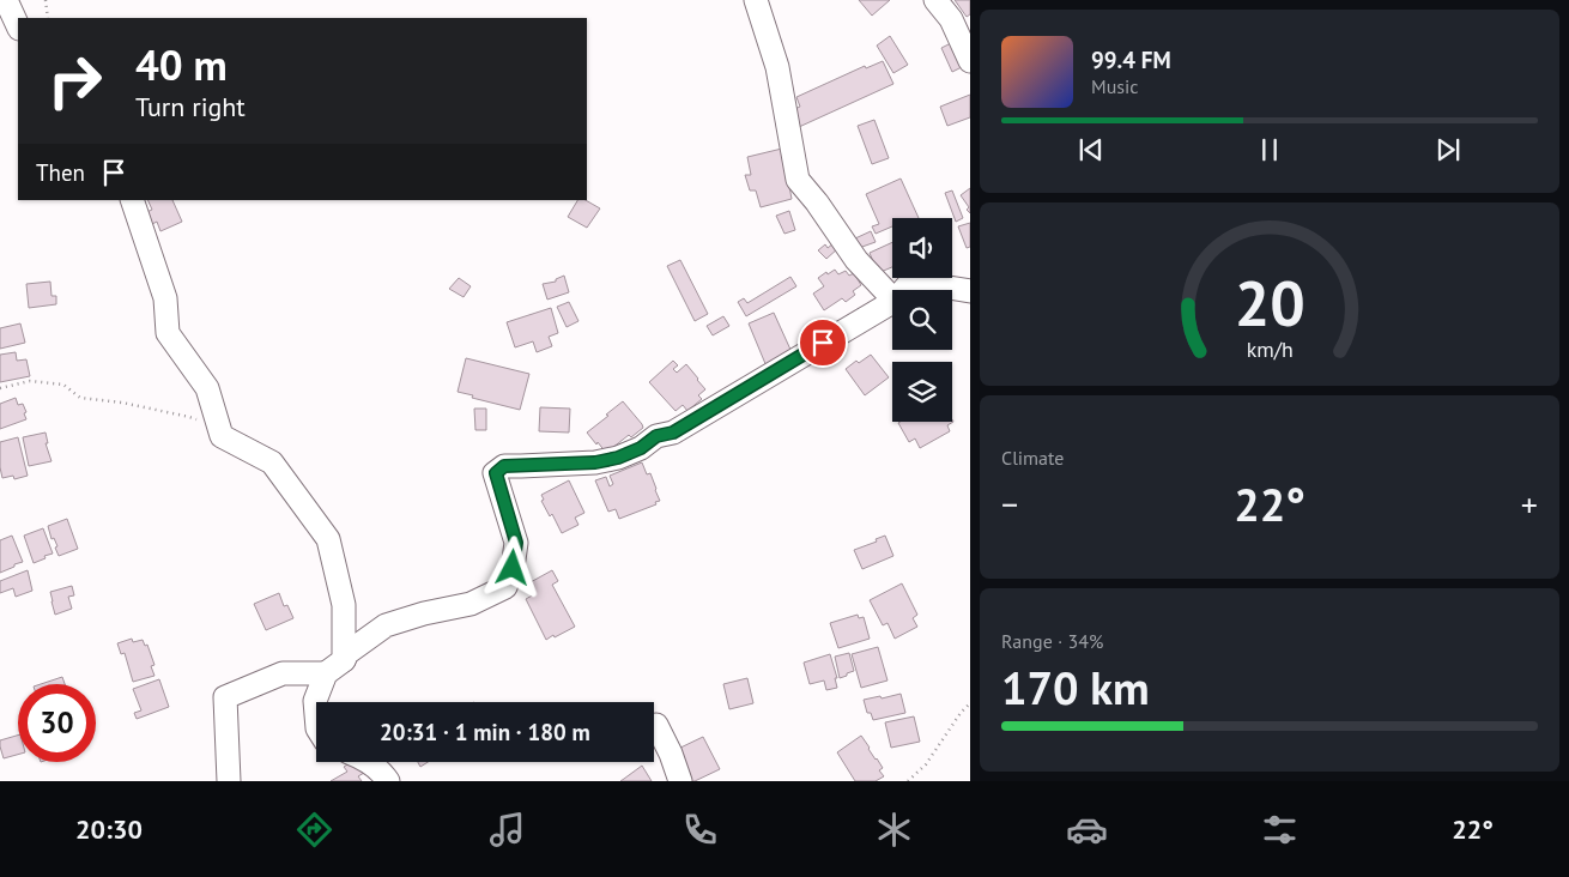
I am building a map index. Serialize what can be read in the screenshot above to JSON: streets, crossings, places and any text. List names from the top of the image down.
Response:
{
  "page": {
    "turn": ["40 m", "Turn right"],
    "song": ["99.4 FM", "Music"],
    "then": "Then",
    "tile": [
      "Climate",
      ["Range · 34%", "170 km"]
    ],
    "heat": ["−", "22°", "+"],
    "limit": "30",
    "trip": "20:31 · 1 min · 180 m",
    "tabs": ["20:30", "22°"],
    "gauge": ["20", "km/h"]
  }
}
